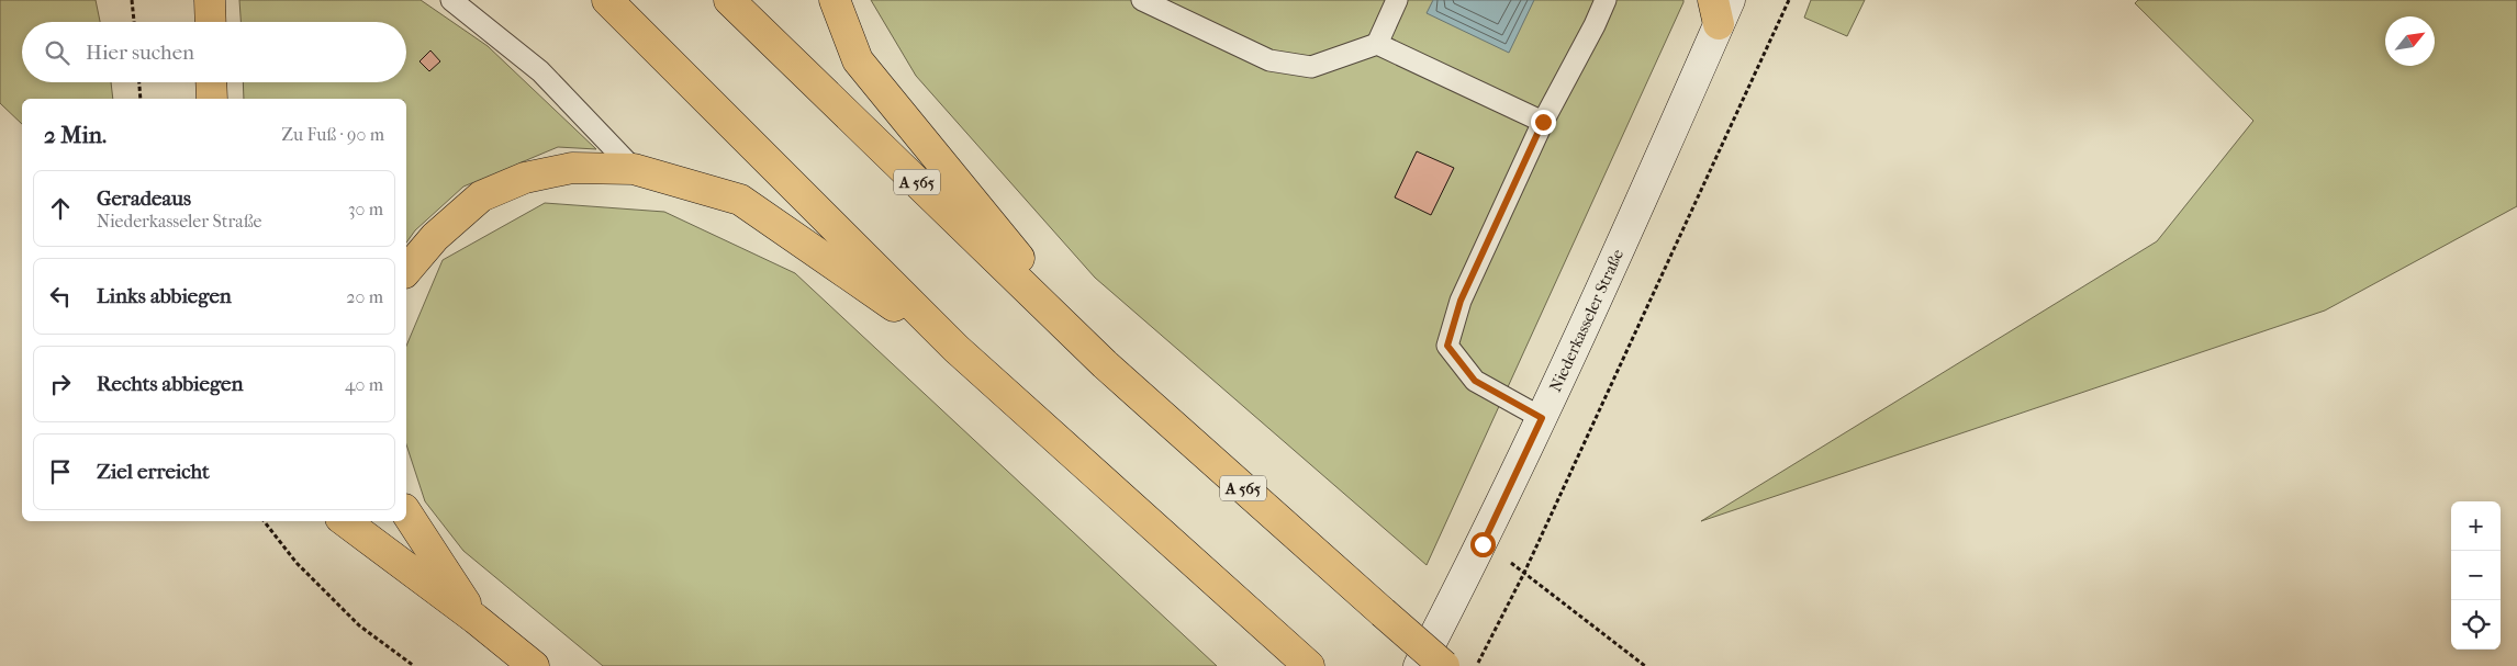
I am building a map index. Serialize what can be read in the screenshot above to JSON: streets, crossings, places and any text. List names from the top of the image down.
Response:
{
  "streets": {
    "highway": ["A 565"],
    "main road": ["Niederkasseler Straße"]
  },
  "north": "top right",
  "page": {
    "search": "Hier suchen",
    "heading": ["2 Min.", "Zu Fuß · 90 m"],
    "list": [
      ["Geradeaus", "Niederkasseler Straße", "30 m"],
      ["Links abbiegen", "20 m"],
      ["Rechts abbiegen", "40 m"],
      "Ziel erreicht"
    ],
    "map_buttons": ["+", "−"]
  }
}
